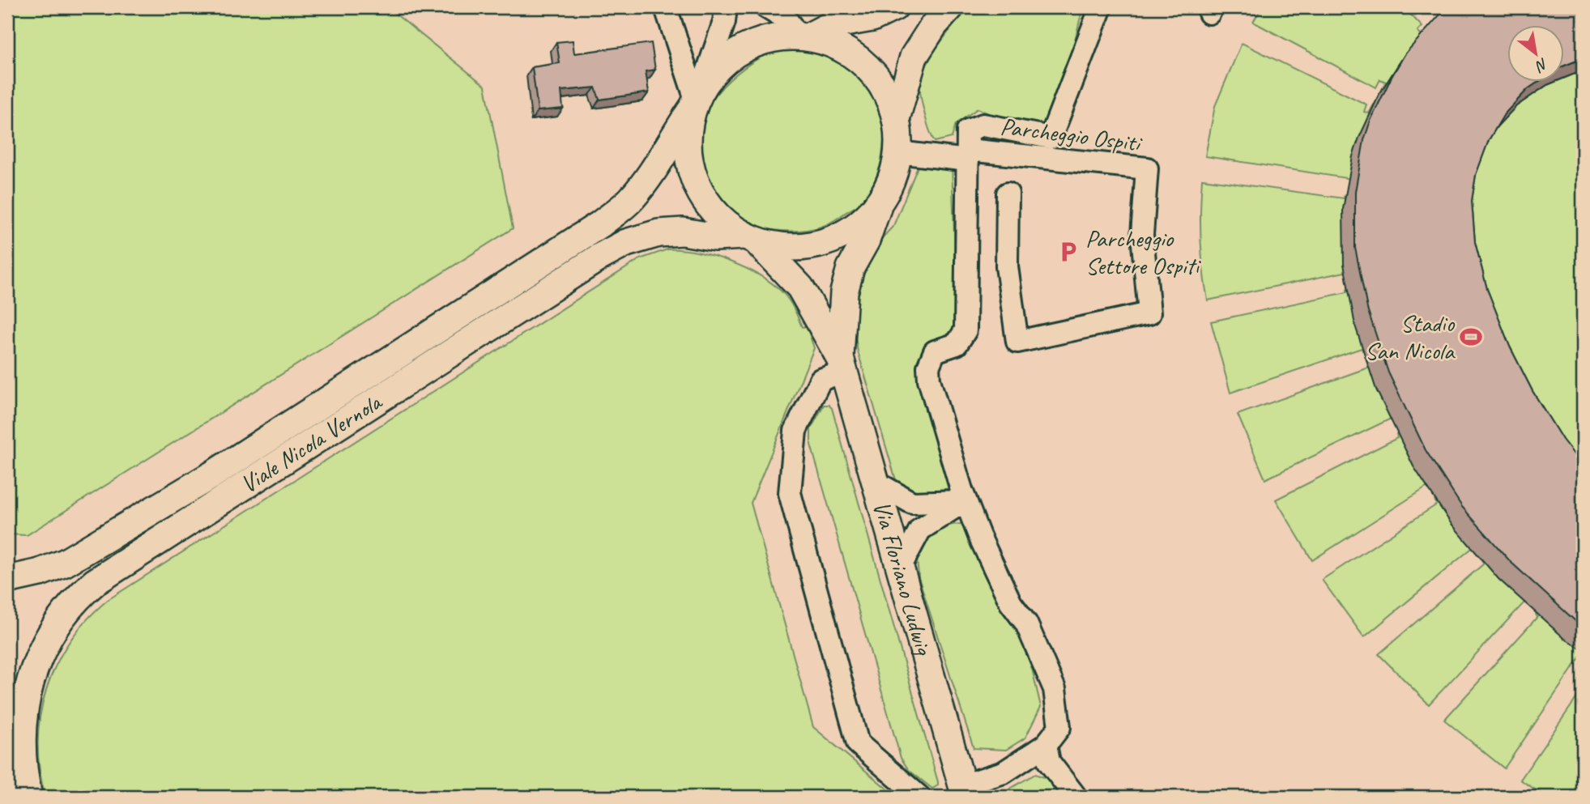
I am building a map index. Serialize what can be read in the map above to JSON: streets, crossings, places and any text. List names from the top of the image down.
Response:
{
  "streets": {
    "main road": ["Viale Nicola Vernola", "Via Floriano Ludwig"],
    "street": ["Parcheggio Ospiti"]
  },
  "places": {
    "parking": ["Parcheggio Settore Ospiti"],
    "sports": ["Stadio San Nicola"]
  },
  "north": "bottom right"
}
